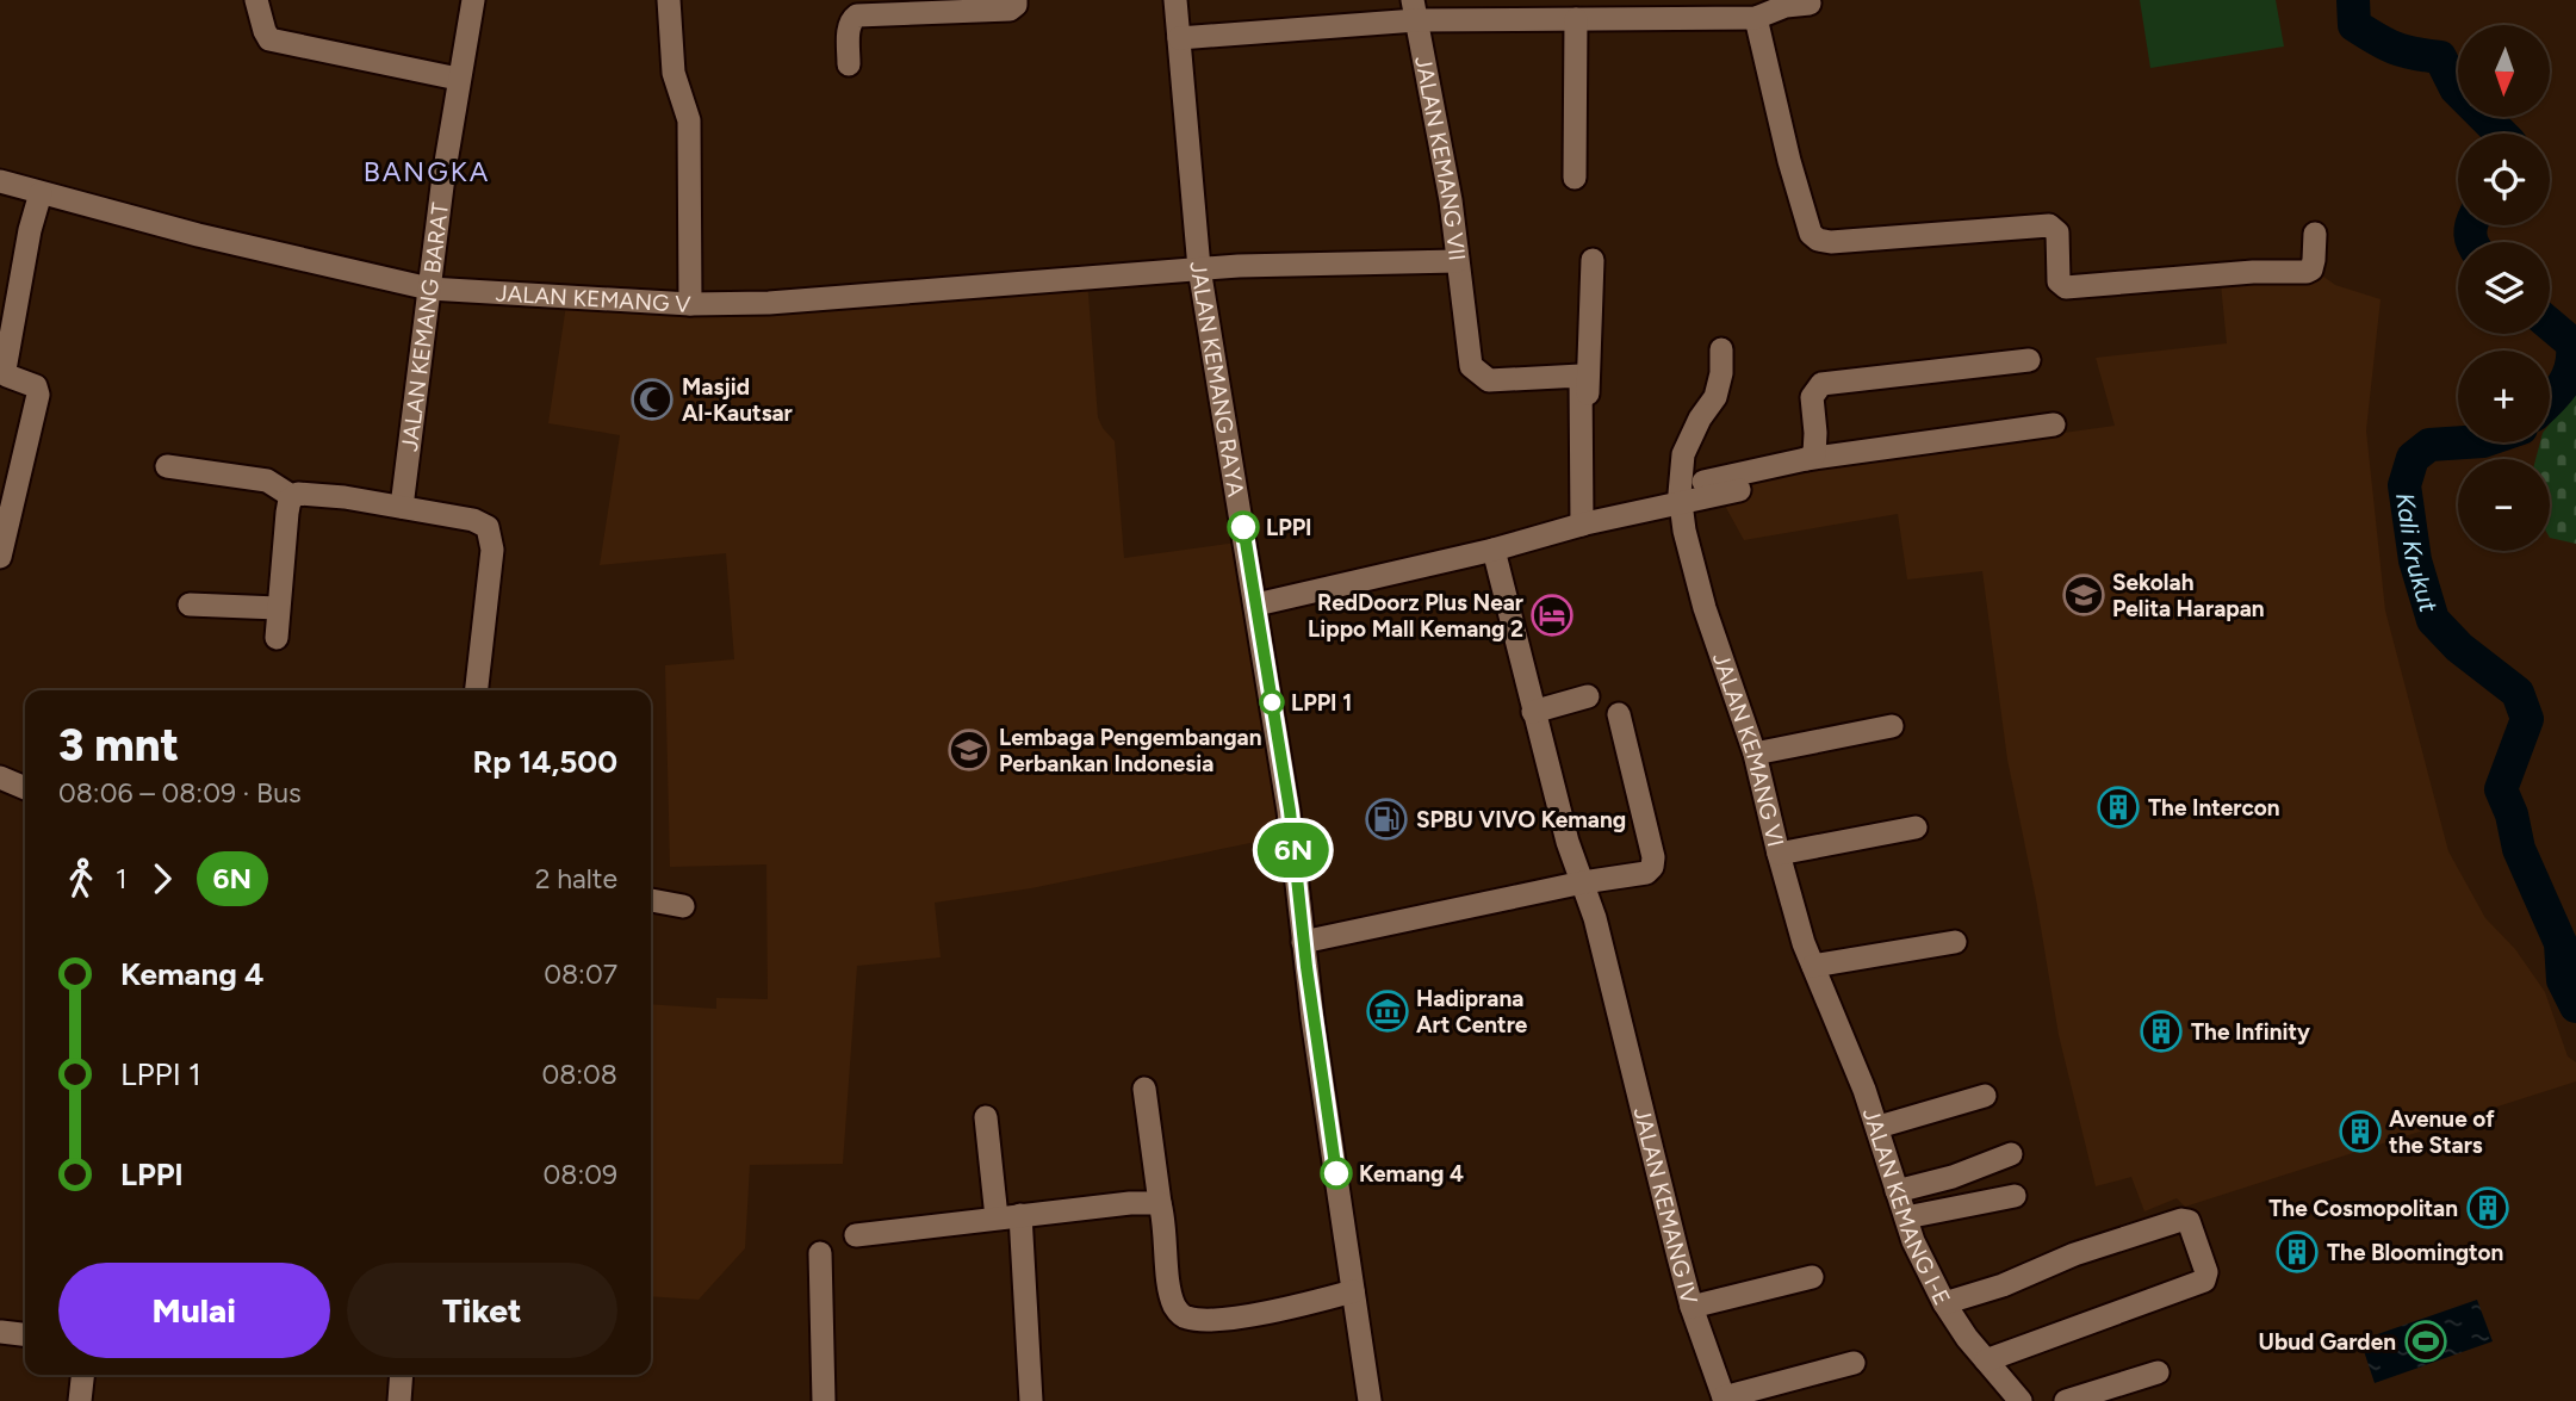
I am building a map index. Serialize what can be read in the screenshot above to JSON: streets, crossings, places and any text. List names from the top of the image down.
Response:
{
  "streets": {
    "street": [
      "JALAN KEMANG VII",
      "JALAN KEMANG V",
      "JALAN KEMANG BARAT",
      "JALAN KEMANG RAYA",
      "JALAN KEMANG VI",
      "JALAN KEMANG IV",
      "JALAN KEMANG I-E"
    ]
  },
  "crossings": [
    ["JALAN KEMANG VII", "JALAN KEMANG V"],
    ["JALAN KEMANG VII", "JALAN KEMANG RAYA"],
    ["JALAN KEMANG V", "JALAN KEMANG BARAT"],
    ["JALAN KEMANG V", "JALAN KEMANG RAYA"],
    ["JALAN KEMANG VI", "JALAN KEMANG I-E"]
  ],
  "districts": ["BANGKA"],
  "water": ["Kali Krukut"],
  "places": {
    "mosque": ["Masjid Al-Kautsar"],
    "other": ["LPPI", "LPPI 1", "Kemang 4"],
    "school or university": ["Sekolah Pelita Harapan", "Lembaga Pengembangan Perbankan Indonesia"],
    "hotel": ["RedDoorz Plus Near Lippo Mall Kemang 2"],
    "building": [
      "The Intercon",
      "The Infinity",
      "Avenue of the Stars",
      "The Cosmopolitan",
      "The Bloomington"
    ],
    "fuel station": ["SPBU VIVO Kemang"],
    "museum": ["Hadiprana Art Centre"],
    "sports": ["Ubud Garden"]
  },
  "lines": ["bus line 6N"],
  "north": "bottom",
  "page": {
    "on_map": "6N",
    "map_buttons": ["+", "−"],
    "heading": ["3 mnt", "08:06 – 08:09 · Bus", "Rp 14,500"],
    "legs": ["1", "6N", "2 halte"],
    "list": [
      {
        "name": "Kemang 4",
        "value": "08:07"
      },
      {
        "name": "LPPI 1",
        "value": "08:08"
      },
      {
        "name": "LPPI",
        "value": "08:09"
      }
    ],
    "buttons": ["Mulai", "Tiket"]
  }
}
